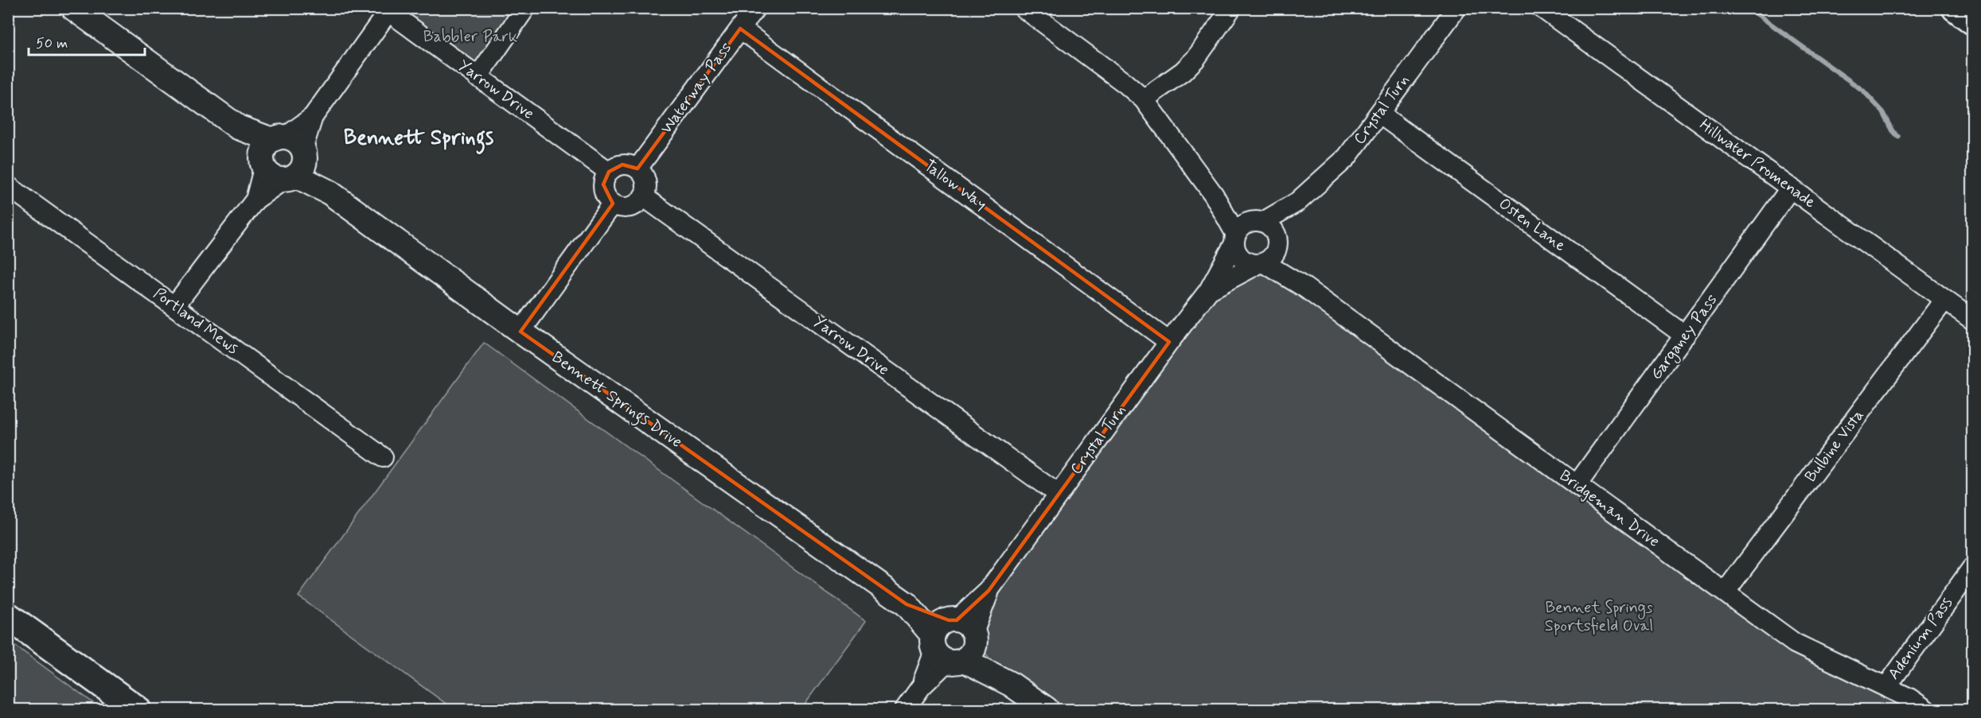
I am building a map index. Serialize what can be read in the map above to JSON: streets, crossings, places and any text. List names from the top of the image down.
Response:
{
  "streets": {
    "street": [
      "Waterway Pass",
      "Yarrow Drive",
      "Crystal Turn",
      "Hillwater Promenade",
      "Tallow Way",
      "Osten Lane",
      "Portland Mews",
      "Garganey Pass",
      "Bennett Springs Drive",
      "Bulbine Vista",
      "Bridgeman Drive",
      "Adenium Pass"
    ]
  },
  "crossings": [
    ["Waterway Pass", "Yarrow Drive"],
    ["Waterway Pass", "Tallow Way"],
    ["Yarrow Drive", "Crystal Turn"],
    ["Crystal Turn", "Tallow Way"],
    ["Crystal Turn", "Osten Lane"],
    ["Crystal Turn", "Bennett Springs Drive"],
    ["Crystal Turn", "Bridgeman Drive"],
    ["Hillwater Promenade", "Garganey Pass"],
    ["Hillwater Promenade", "Bulbine Vista"],
    ["Osten Lane", "Garganey Pass"],
    ["Garganey Pass", "Bridgeman Drive"],
    ["Bulbine Vista", "Bridgeman Drive"],
    ["Bridgeman Drive", "Adenium Pass"]
  ],
  "districts": ["Bennett Springs"],
  "parks": ["Babbler Park", "Bennet Springs Sportsfield Oval"],
  "scale_bar": "50 m"
}
